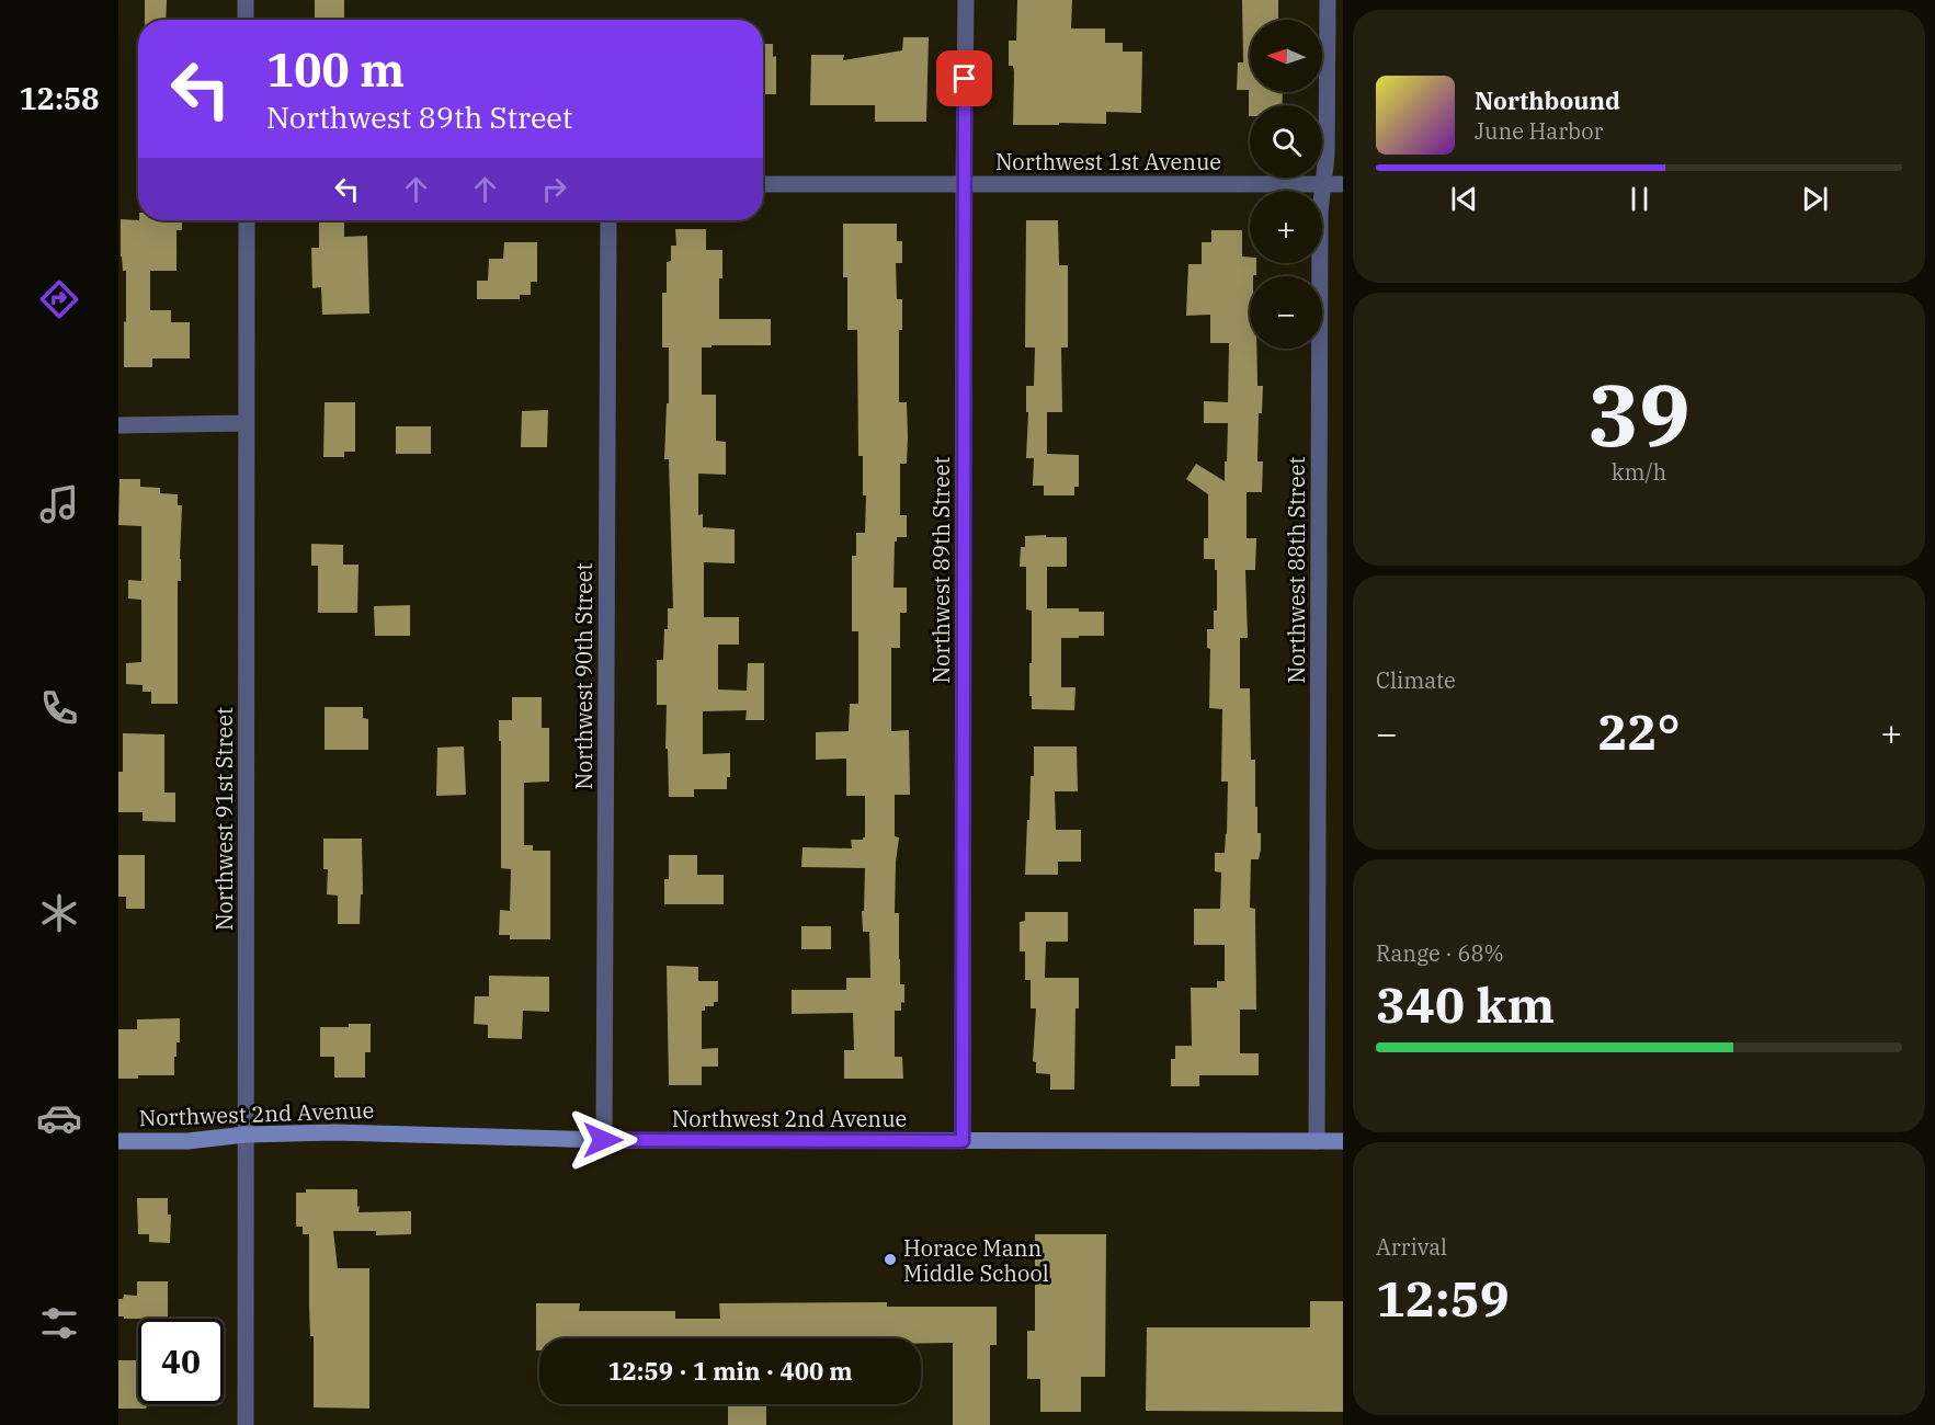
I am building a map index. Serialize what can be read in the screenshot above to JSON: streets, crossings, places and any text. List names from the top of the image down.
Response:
{
  "streets": {
    "street": [
      "Northwest 1st Avenue",
      "Northwest 89th Street",
      "Northwest 88th Street",
      "Northwest 90th Street",
      "Northwest 91st Street",
      "Northwest 2nd Avenue"
    ]
  },
  "crossings": [
    ["Northwest 1st Avenue", "Northwest 89th Street"],
    ["Northwest 1st Avenue", "Northwest 88th Street"],
    ["Northwest 89th Street", "Northwest 2nd Avenue"],
    ["Northwest 88th Street", "Northwest 2nd Avenue"],
    ["Northwest 90th Street", "Northwest 2nd Avenue"],
    ["Northwest 91st Street", "Northwest 2nd Avenue"]
  ],
  "places": ["Horace Mann Middle School"],
  "north": "left",
  "page": {
    "tabs": "12:58",
    "map_buttons": ["+", "−"],
    "turn": ["100 m", "Northwest 89th Street"],
    "song": ["Northbound", "June Harbor"],
    "tile": [
      ["39", "km/h"],
      "Climate",
      ["Range · 68%", "340 km"],
      ["Arrival", "12:59"]
    ],
    "heat": ["−", "22°", "+"],
    "limit": "40",
    "trip": "12:59 · 1 min · 400 m"
  }
}
